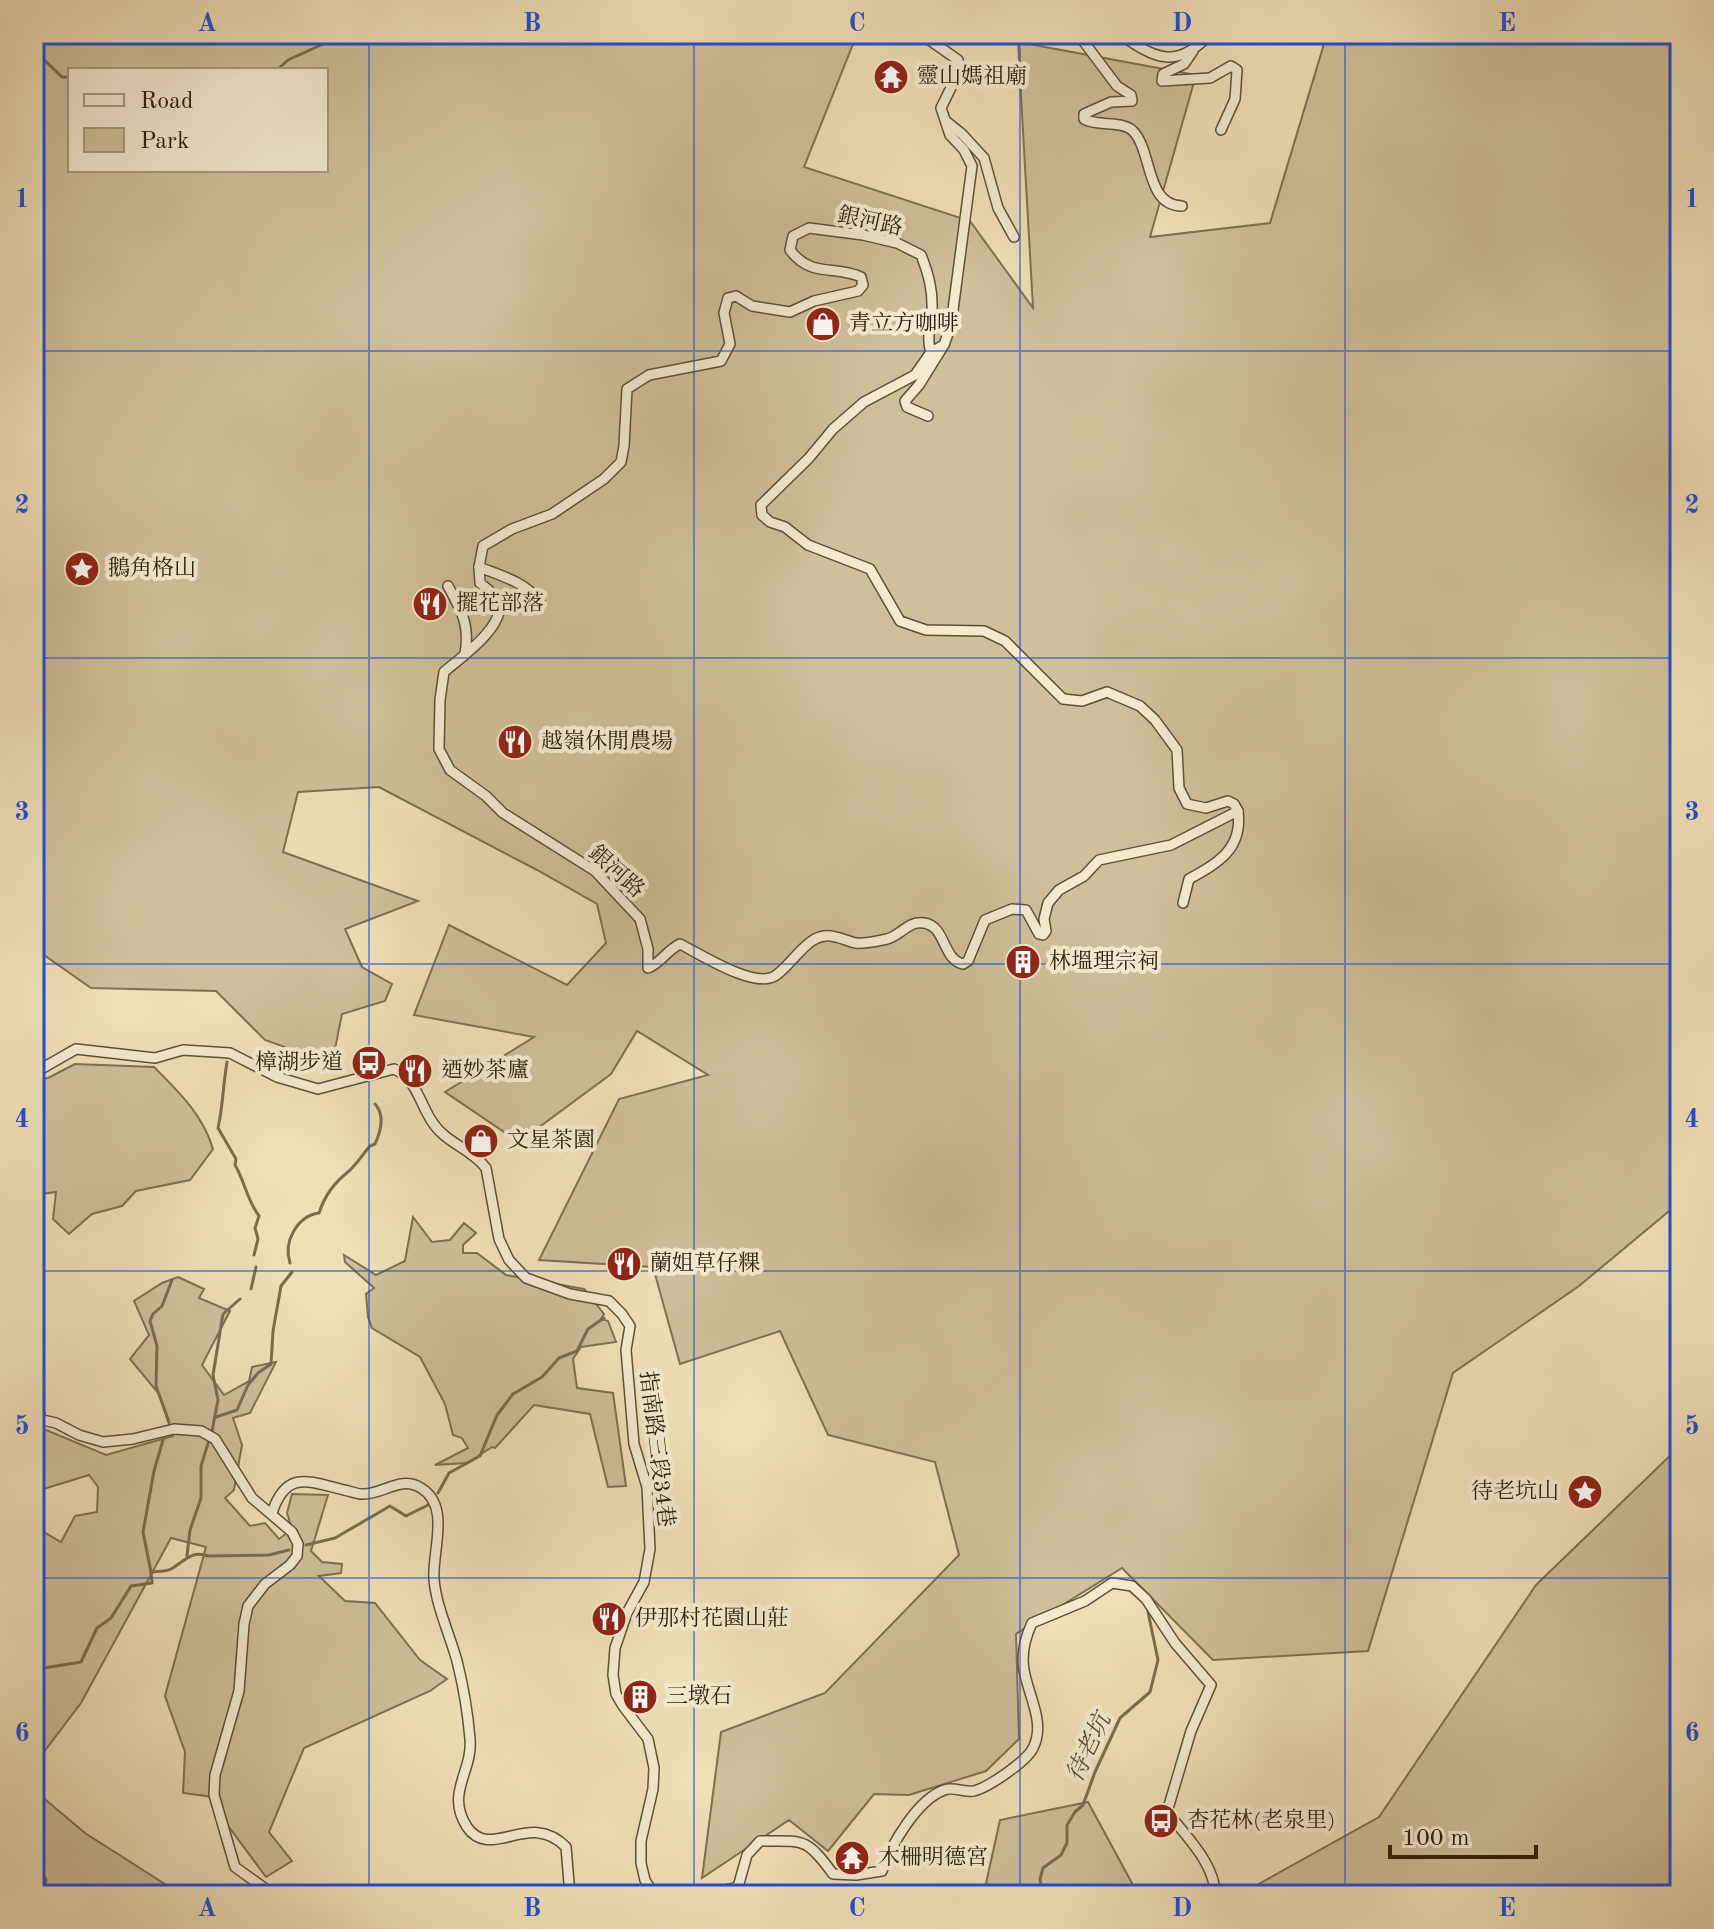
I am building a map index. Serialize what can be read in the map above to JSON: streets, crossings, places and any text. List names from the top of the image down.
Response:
{
  "streets": {
    "street": ["銀河路", "指南路三段34巷"]
  },
  "water": ["待老坑"],
  "places": {
    "temple": ["靈山媽祖廟", "木柵明德宮"],
    "shop": ["青立方咖啡", "文星茶園"],
    "place": ["鵝角格山", "待老坑山"],
    "restaurant": [
      "擺花部落",
      "越嶺休閒農場",
      "迺妙茶廬",
      "蘭姐草仔粿",
      "伊那村花園山莊"
    ],
    "building": ["林塭理宗祠", "三墩石"],
    "bus stop": ["樟湖步道", "杏花林(老泉里)"]
  },
  "legend": ["Road", "Park"],
  "scale_bar": "100 m",
  "grid": {
    "columns": [
      "A",
      "B",
      "C",
      "D",
      "E"
    ],
    "rows": [
      "1",
      "2",
      "3",
      "4",
      "5",
      "6"
    ]
  }
}
